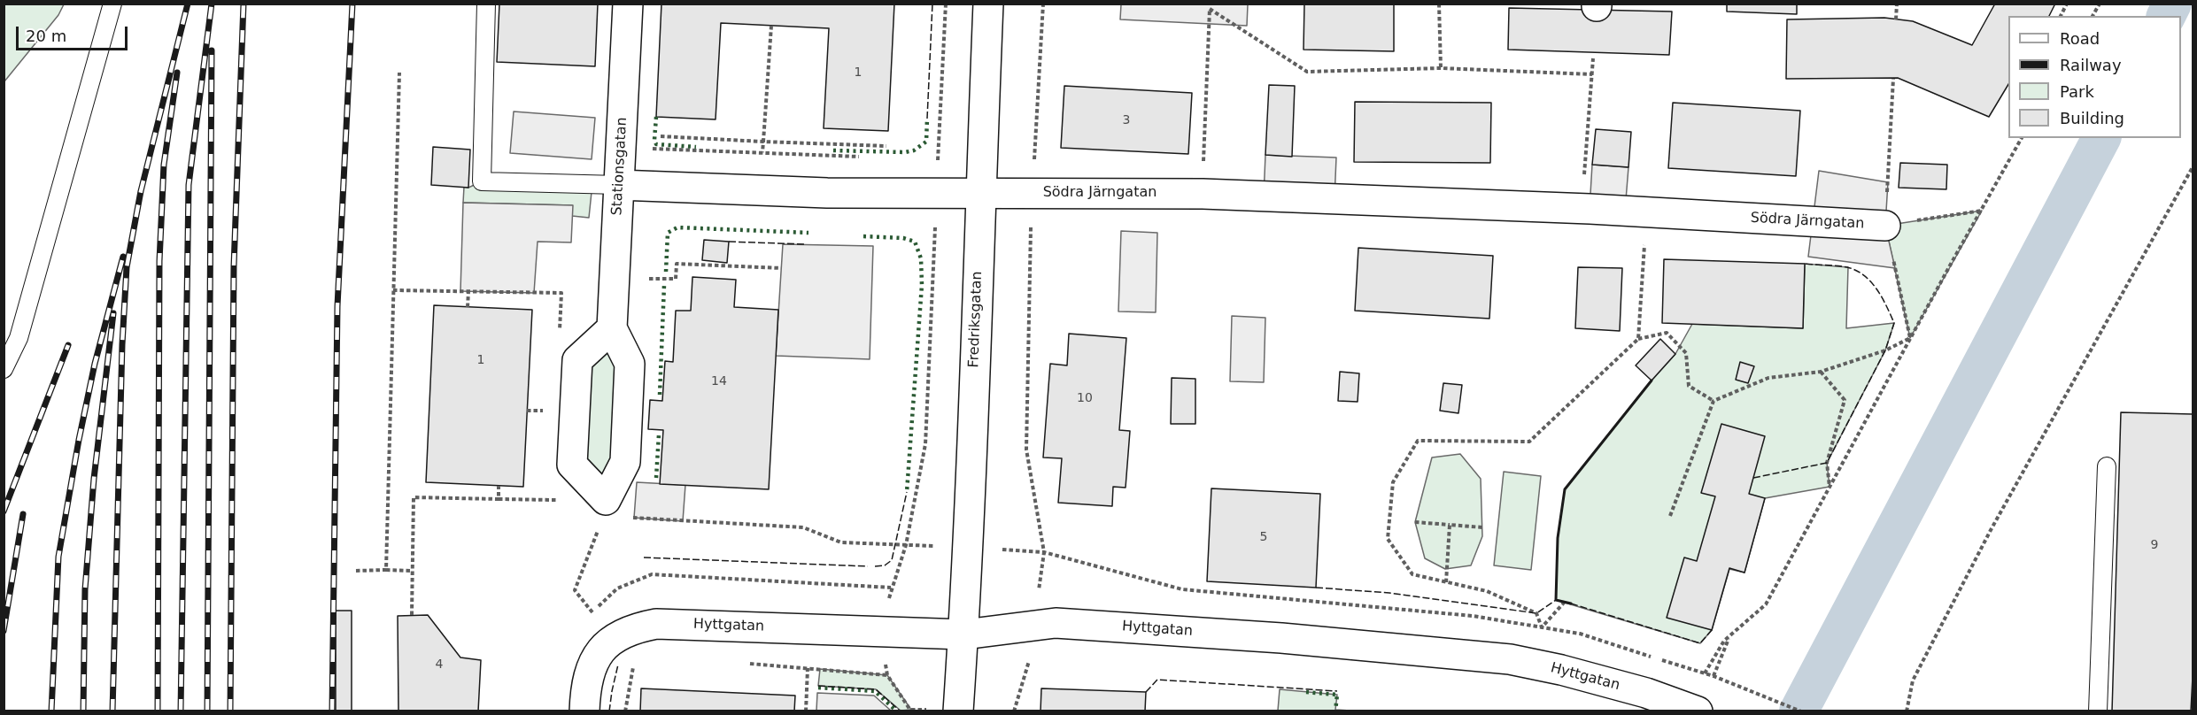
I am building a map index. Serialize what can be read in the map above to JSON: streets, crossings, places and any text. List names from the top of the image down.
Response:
{
  "streets": {
    "street": [
      "Stationsgatan",
      "Södra Järngatan",
      "Fredriksgatan",
      "Hyttgatan"
    ]
  },
  "crossings": [
    ["Stationsgatan", "Södra Järngatan"],
    ["Södra Järngatan", "Fredriksgatan"],
    ["Fredriksgatan", "Hyttgatan"]
  ],
  "house_numbers": [
    "1",
    "3",
    "1",
    "14",
    "10",
    "5",
    "9",
    "4"
  ],
  "legend": [
    "Road",
    "Railway",
    "Park",
    "Building"
  ],
  "scale_bar": "20 m"
}
